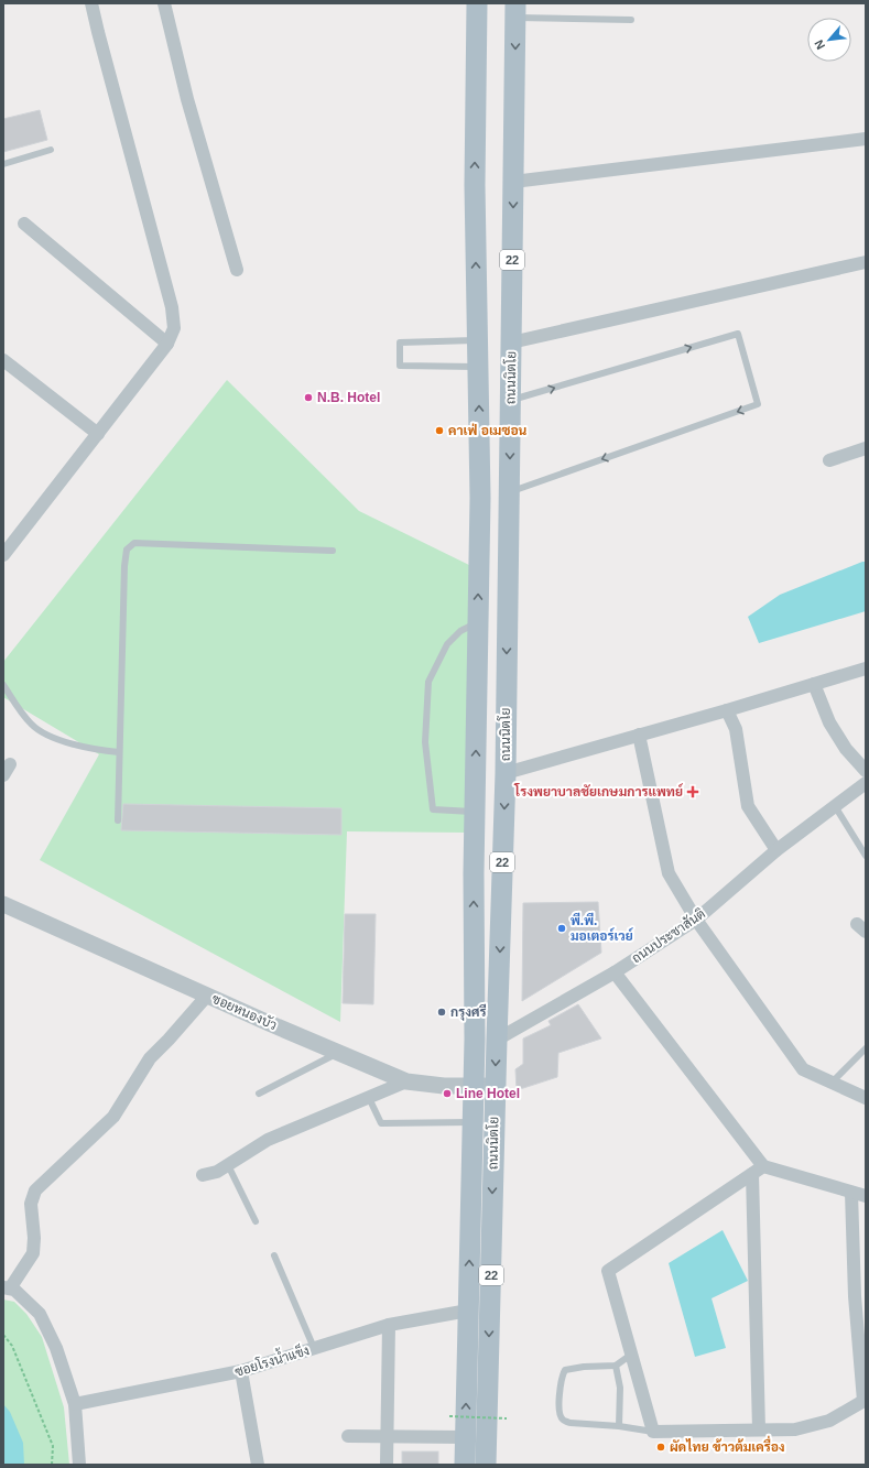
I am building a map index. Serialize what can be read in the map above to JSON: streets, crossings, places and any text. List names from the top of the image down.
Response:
{
  "streets": {
    "main road": ["22", "ถนนนิตโย", "ถนนประชาสันติ"],
    "street": ["ซอยหนองบัว", "ซอยโรงน้ำแข็ง"]
  },
  "crossings": [
    ["ถนนนิตโย", "ถนนประชาสันติ"],
    ["ถนนนิตโย", "ซอยหนองบัว"],
    ["ถนนนิตโย", "ซอยโรงน้ำแข็ง"]
  ],
  "places": {
    "other": [
      "N.B. Hotel",
      "คาเฟ่ อเมซอน",
      "พี.พี. มอเตอร์เวย์",
      "กรุงศรี",
      "Line Hotel",
      "ผัดไทย ข้าวต้มเครื่อง"
    ],
    "health": ["โรงพยาบาลชัยเกษมการแพทย์"]
  },
  "north": "bottom left"
}
